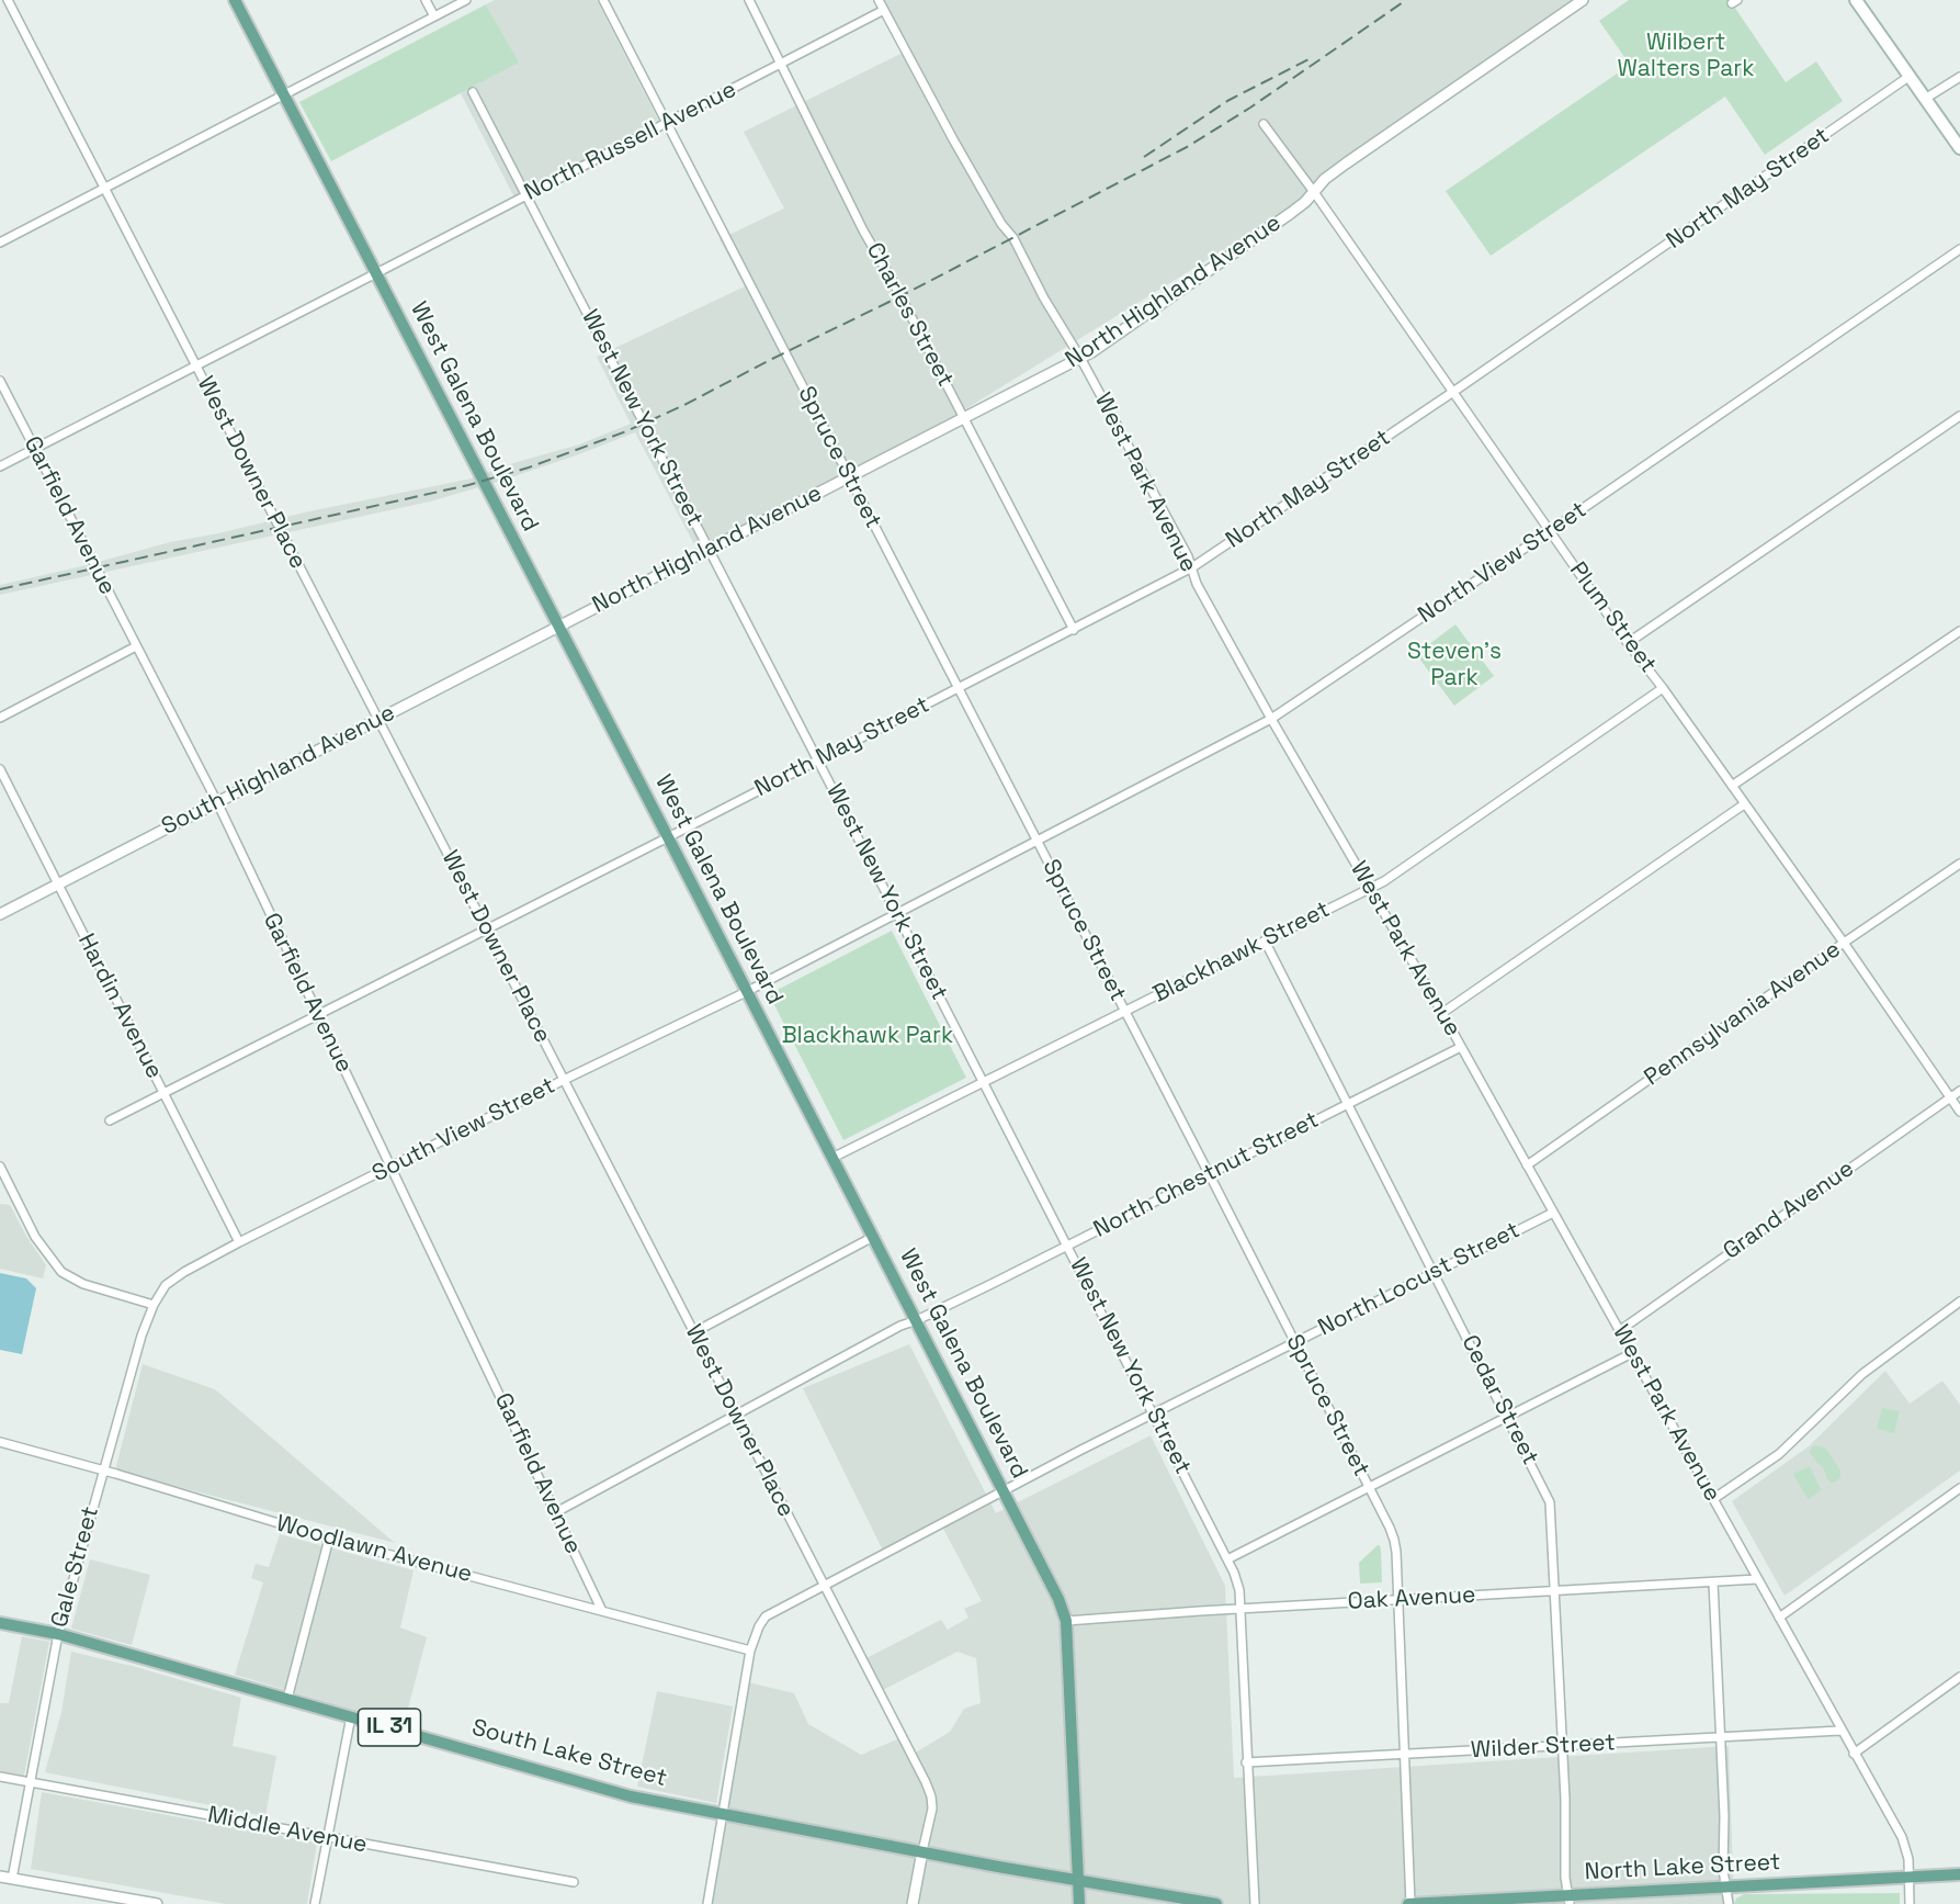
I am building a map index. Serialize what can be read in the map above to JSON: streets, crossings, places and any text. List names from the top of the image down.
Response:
{
  "streets": {
    "main road": [
      "West Galena Boulevard",
      "IL 31",
      "South Lake Street",
      "North Lake Street"
    ],
    "street": [
      "North Russell Avenue",
      "North May Street",
      "North Highland Avenue",
      "Charles Street",
      "West New York Street",
      "Spruce Street",
      "West Downer Place",
      "West Park Avenue",
      "Garfield Avenue",
      "North View Street",
      "Plum Street",
      "South Highland Avenue",
      "Blackhawk Street",
      "Hardin Avenue",
      "Pennsylvania Avenue",
      "South View Street",
      "North Chestnut Street",
      "Grand Avenue",
      "North Locust Street",
      "Cedar Street",
      "Woodlawn Avenue",
      "Gale Street",
      "Oak Avenue",
      "Wilder Street",
      "Middle Avenue"
    ]
  },
  "crossings": [
    ["North Russell Avenue", "Charles Street"],
    ["North Russell Avenue", "West Galena Boulevard"],
    ["North Russell Avenue", "West New York Street"],
    ["North Russell Avenue", "Spruce Street"],
    ["North Russell Avenue", "West Downer Place"],
    ["North Russell Avenue", "West Park Avenue"],
    ["North Russell Avenue", "Garfield Avenue"],
    ["North May Street", "Charles Street"],
    ["North May Street", "West Galena Boulevard"],
    ["North May Street", "West New York Street"],
    ["North May Street", "Spruce Street"],
    ["North May Street", "West Downer Place"],
    ["North May Street", "West Park Avenue"],
    ["North May Street", "Garfield Avenue"],
    ["North May Street", "Plum Street"],
    ["North May Street", "Hardin Avenue"],
    ["North Highland Avenue", "Charles Street"],
    ["North Highland Avenue", "West Galena Boulevard"],
    ["North Highland Avenue", "West New York Street"],
    ["North Highland Avenue", "Spruce Street"],
    ["North Highland Avenue", "West Park Avenue"],
    ["North Highland Avenue", "Plum Street"],
    ["North Highland Avenue", "South Highland Avenue"],
    ["West Galena Boulevard", "North View Street"],
    ["West Galena Boulevard", "South Highland Avenue"],
    ["West Galena Boulevard", "Blackhawk Street"],
    ["West Galena Boulevard", "South View Street"],
    ["West Galena Boulevard", "North Chestnut Street"],
    ["West Galena Boulevard", "North Locust Street"],
    ["West Galena Boulevard", "Oak Avenue"],
    ["West Galena Boulevard", "IL 31"],
    ["West Galena Boulevard", "South Lake Street"],
    ["West New York Street", "North View Street"],
    ["West New York Street", "Blackhawk Street"],
    ["West New York Street", "North Chestnut Street"],
    ["West New York Street", "North Locust Street"],
    ["West New York Street", "Oak Avenue"],
    ["West New York Street", "Wilder Street"],
    ["Spruce Street", "North View Street"],
    ["Spruce Street", "Blackhawk Street"],
    ["Spruce Street", "North Chestnut Street"],
    ["Spruce Street", "North Locust Street"],
    ["Spruce Street", "Oak Avenue"],
    ["Spruce Street", "Wilder Street"],
    ["Spruce Street", "North Lake Street"],
    ["West Downer Place", "South Highland Avenue"],
    ["West Downer Place", "South View Street"],
    ["West Downer Place", "North Chestnut Street"],
    ["West Downer Place", "North Locust Street"],
    ["West Downer Place", "South Lake Street"],
    ["West Park Avenue", "North View Street"],
    ["West Park Avenue", "Blackhawk Street"],
    ["West Park Avenue", "Pennsylvania Avenue"],
    ["West Park Avenue", "North Chestnut Street"],
    ["West Park Avenue", "Grand Avenue"],
    ["West Park Avenue", "North Locust Street"],
    ["West Park Avenue", "Oak Avenue"],
    ["West Park Avenue", "Wilder Street"],
    ["West Park Avenue", "North Lake Street"],
    ["Garfield Avenue", "South Highland Avenue"],
    ["Garfield Avenue", "South View Street"],
    ["Garfield Avenue", "North Chestnut Street"],
    ["Garfield Avenue", "Woodlawn Avenue"],
    ["North View Street", "Plum Street"],
    ["North View Street", "South View Street"],
    ["Plum Street", "Blackhawk Street"],
    ["Plum Street", "Pennsylvania Avenue"],
    ["Plum Street", "Grand Avenue"],
    ["South Highland Avenue", "Hardin Avenue"],
    ["Blackhawk Street", "Cedar Street"],
    ["Hardin Avenue", "South View Street"],
    ["South View Street", "Gale Street"],
    ["North Chestnut Street", "Cedar Street"],
    ["North Locust Street", "Cedar Street"],
    ["North Locust Street", "Woodlawn Avenue"],
    ["North Locust Street", "South Lake Street"],
    ["Cedar Street", "Oak Avenue"],
    ["Cedar Street", "Wilder Street"],
    ["Cedar Street", "North Lake Street"],
    ["Woodlawn Avenue", "Gale Street"],
    ["Gale Street", "IL 31"],
    ["Gale Street", "South Lake Street"],
    ["Gale Street", "Middle Avenue"],
    ["IL 31", "South Lake Street"]
  ],
  "parks": ["Wilbert Walters Park", "Steven's Park", "Blackhawk Park"]
}
